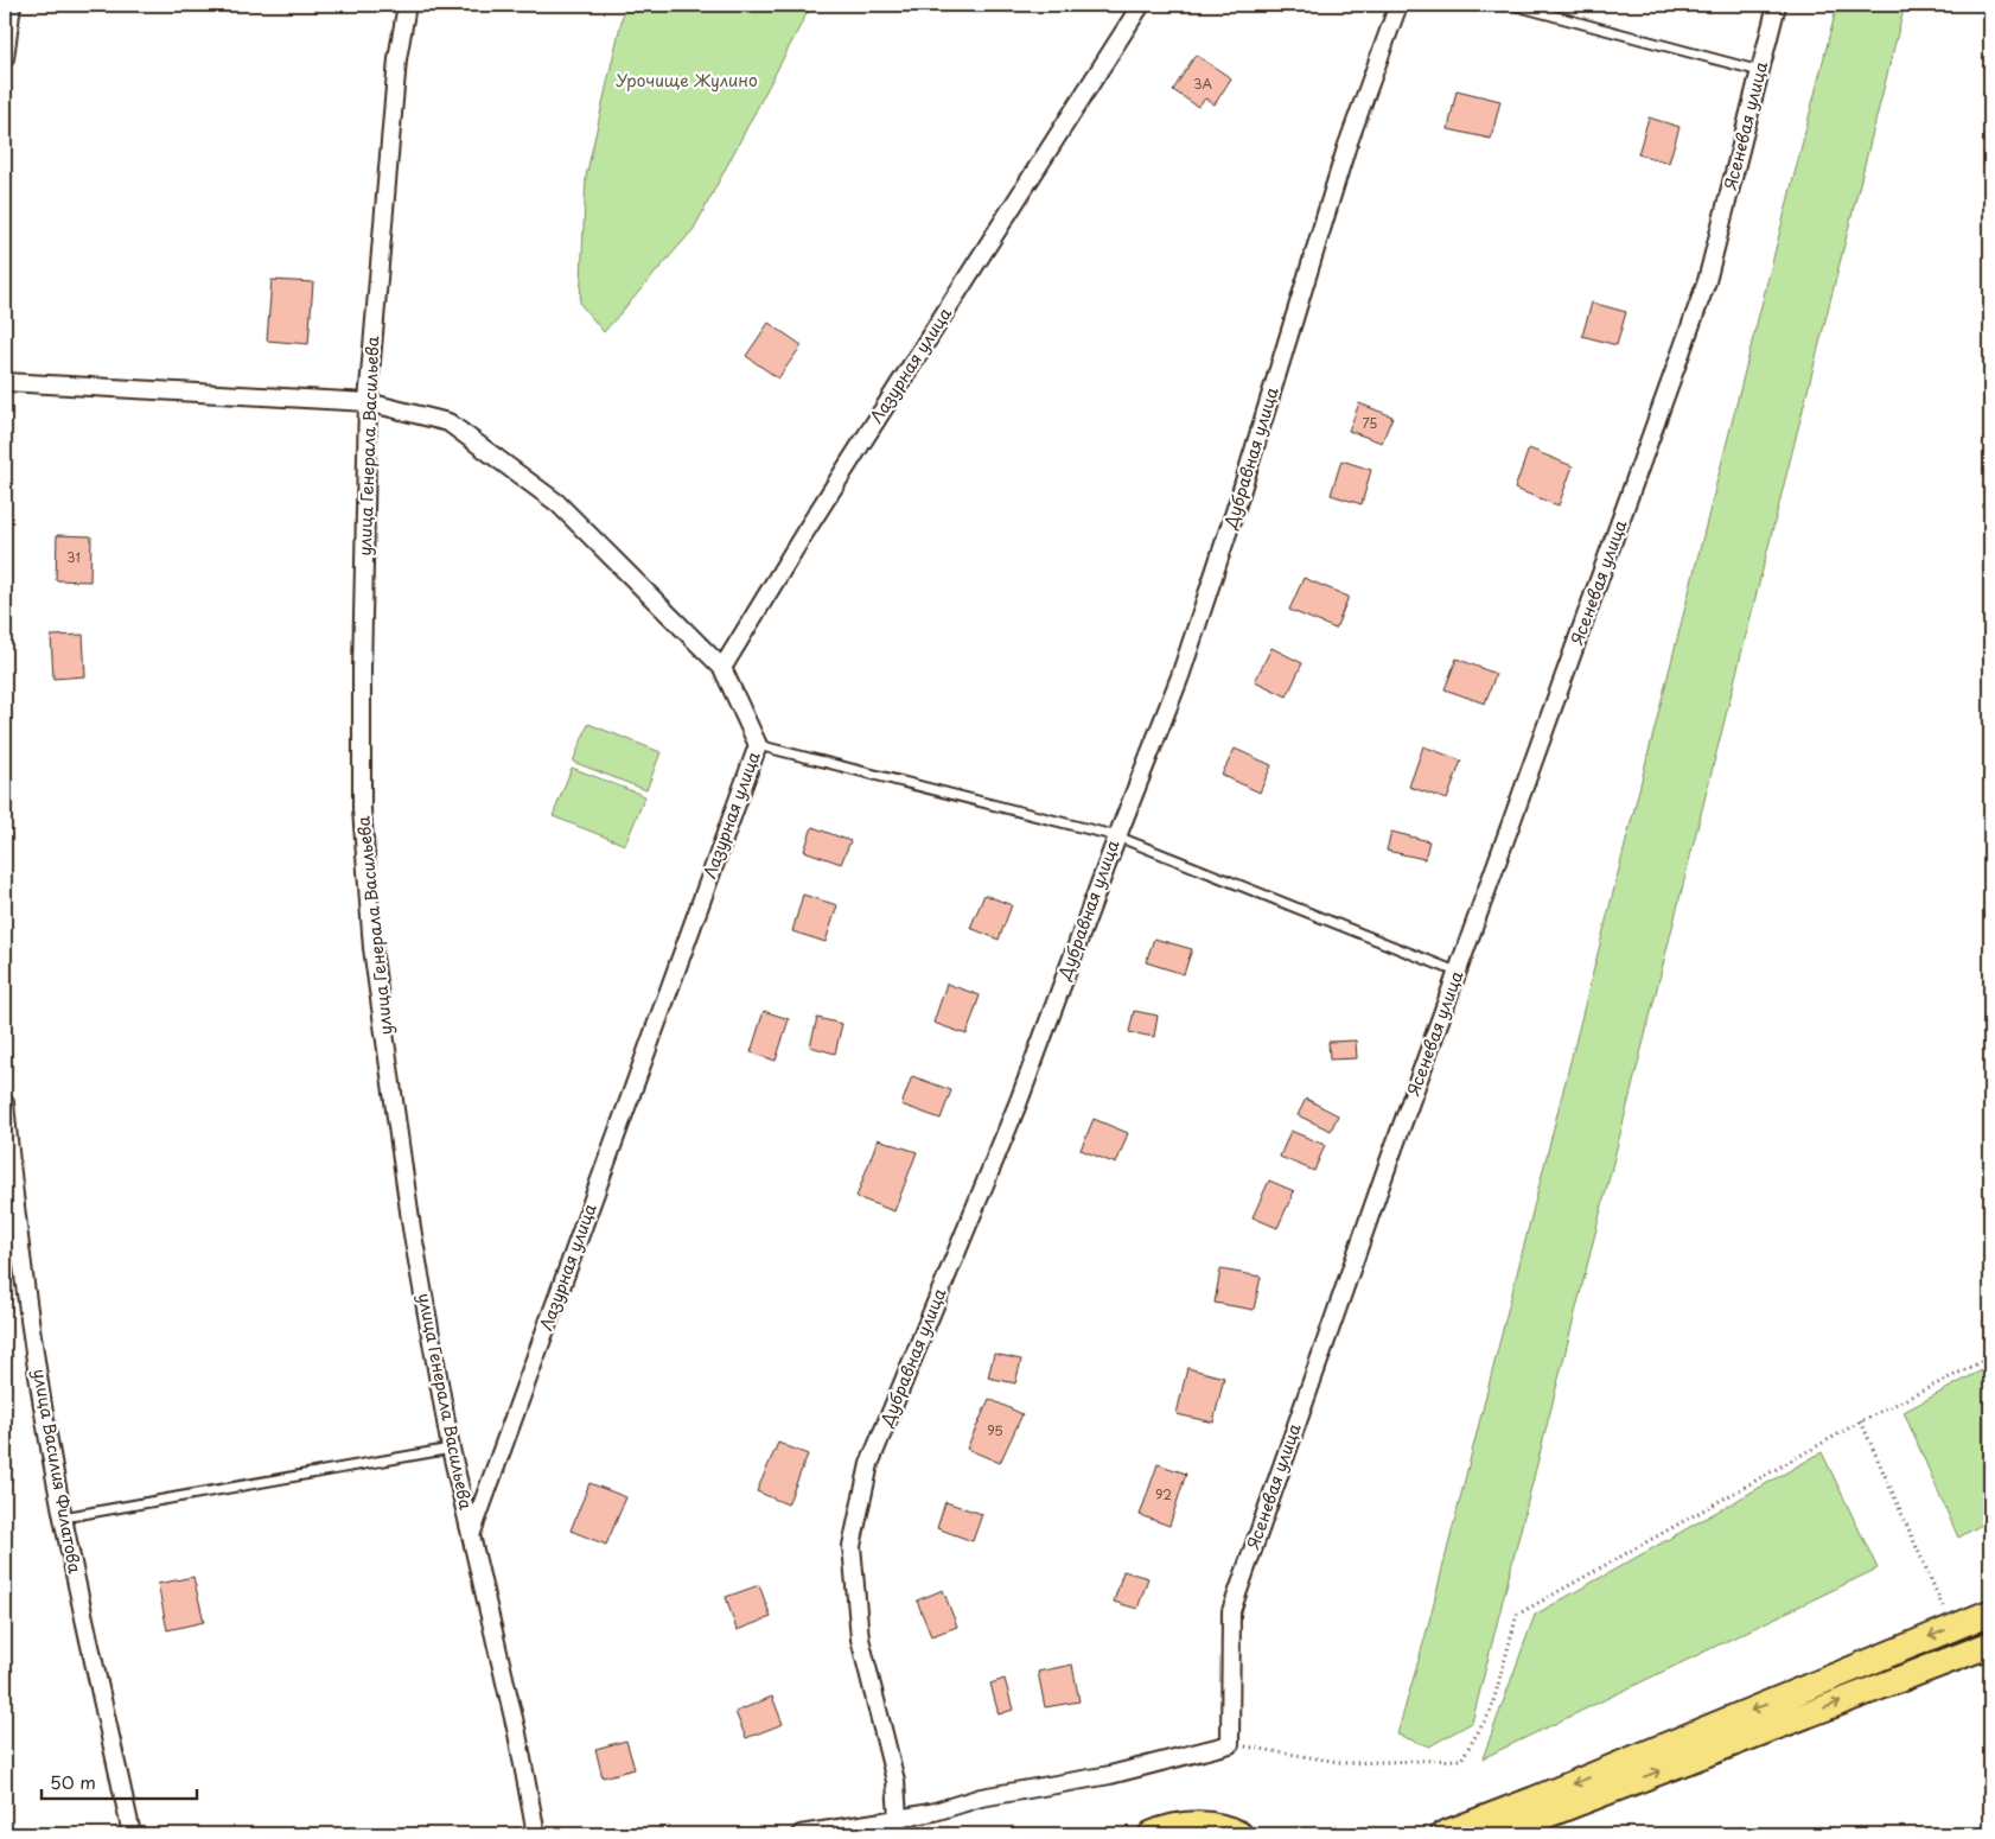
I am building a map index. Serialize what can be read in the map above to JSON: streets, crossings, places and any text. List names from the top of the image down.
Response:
{
  "streets": {
    "street": [
      "Ясеневая улица",
      "Лазурная улица",
      "улица Генерала Васильева",
      "Дубравная улица",
      "улица Василия Филатова"
    ]
  },
  "crossings": [
    ["Лазурная улица", "улица Генерала Васильева"]
  ],
  "parks": ["Урочище Жулино"],
  "house_numbers": [
    "3А",
    "75",
    "31",
    "95",
    "92"
  ],
  "scale_bar": "50 m"
}
